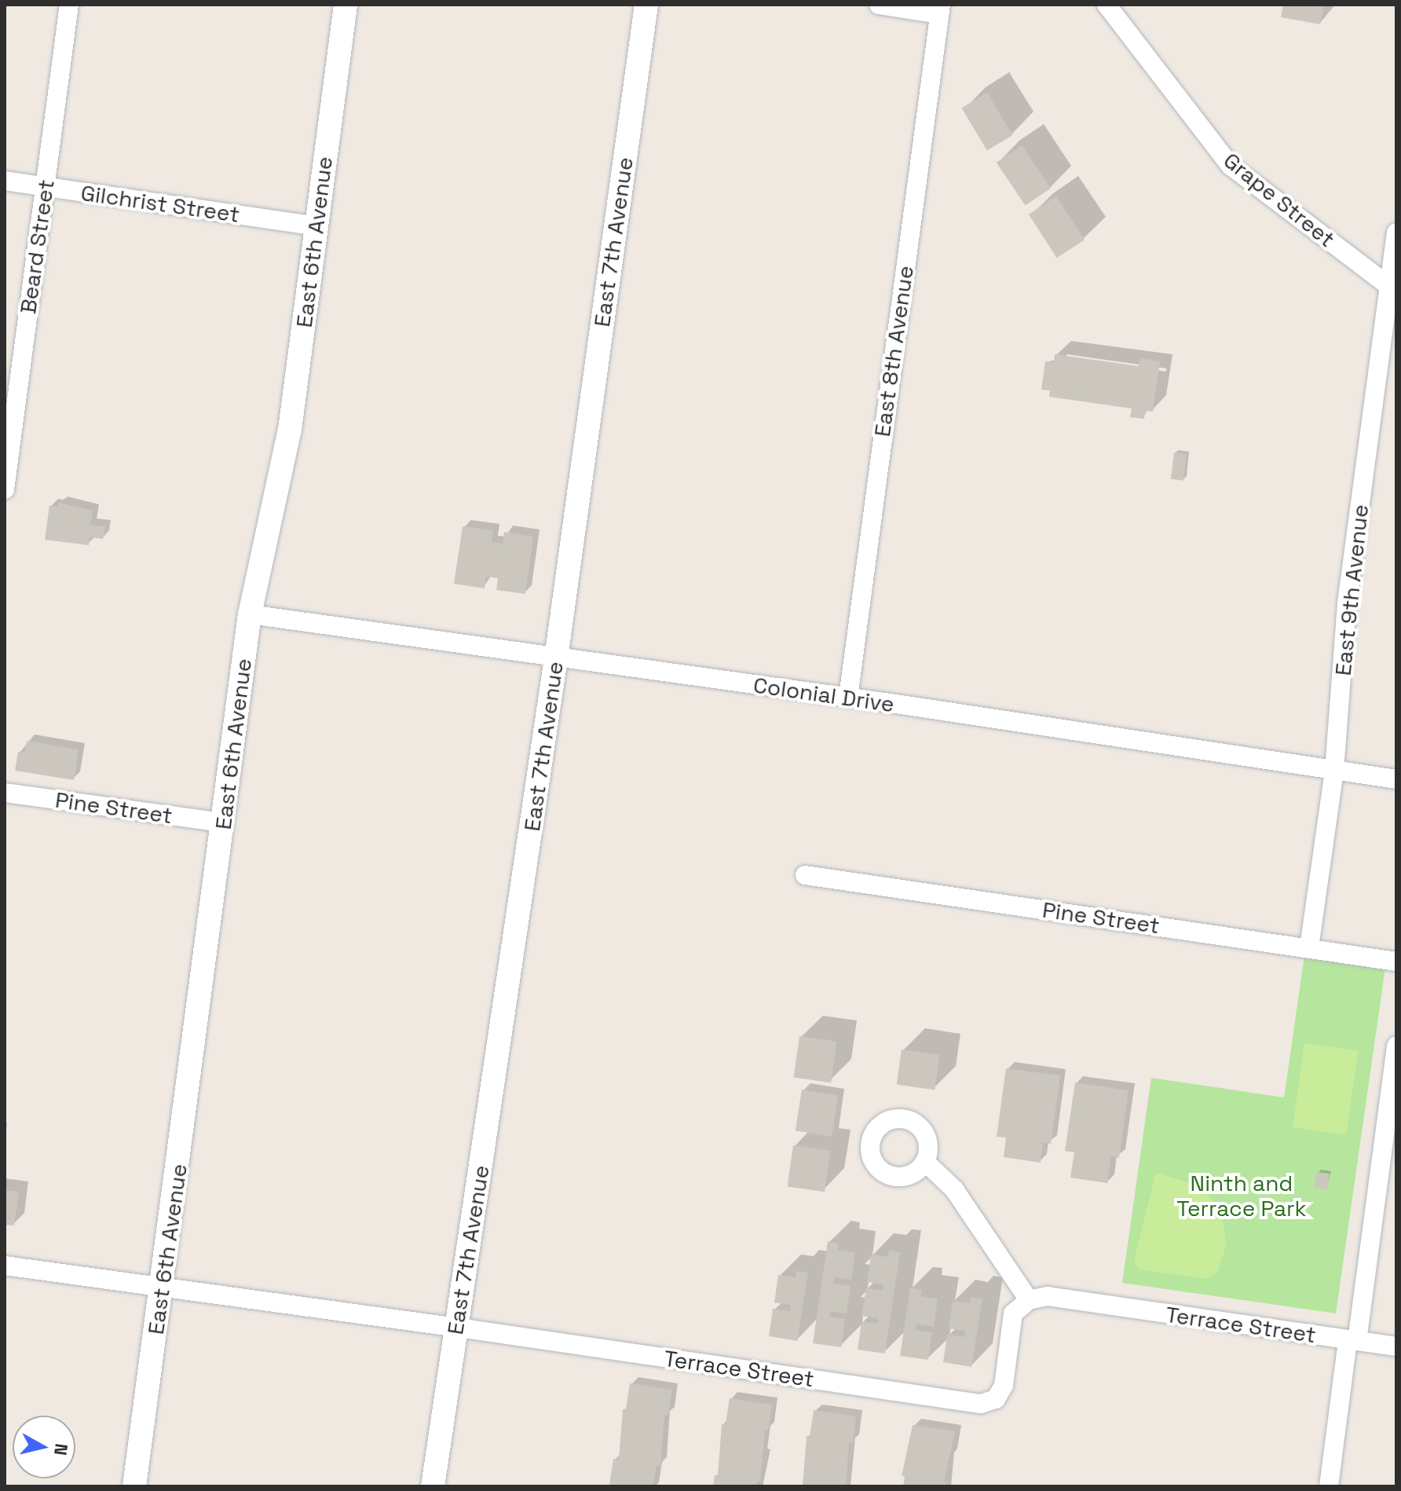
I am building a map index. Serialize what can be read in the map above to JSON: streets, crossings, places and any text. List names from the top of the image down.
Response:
{
  "streets": {
    "street": [
      "Grape Street",
      "Gilchrist Street",
      "East 6th Avenue",
      "East 7th Avenue",
      "Beard Street",
      "East 8th Avenue",
      "East 9th Avenue",
      "Colonial Drive",
      "Pine Street",
      "Terrace Street"
    ]
  },
  "crossings": [
    ["Grape Street", "East 9th Avenue"],
    ["Gilchrist Street", "East 6th Avenue"],
    ["Gilchrist Street", "Beard Street"],
    ["East 6th Avenue", "Colonial Drive"],
    ["East 6th Avenue", "Pine Street"],
    ["East 6th Avenue", "Terrace Street"],
    ["East 7th Avenue", "Colonial Drive"],
    ["East 7th Avenue", "Terrace Street"],
    ["East 8th Avenue", "Colonial Drive"],
    ["East 9th Avenue", "Colonial Drive"],
    ["East 9th Avenue", "Pine Street"]
  ],
  "parks": ["Ninth and Terrace Park"],
  "north": "right"
}
